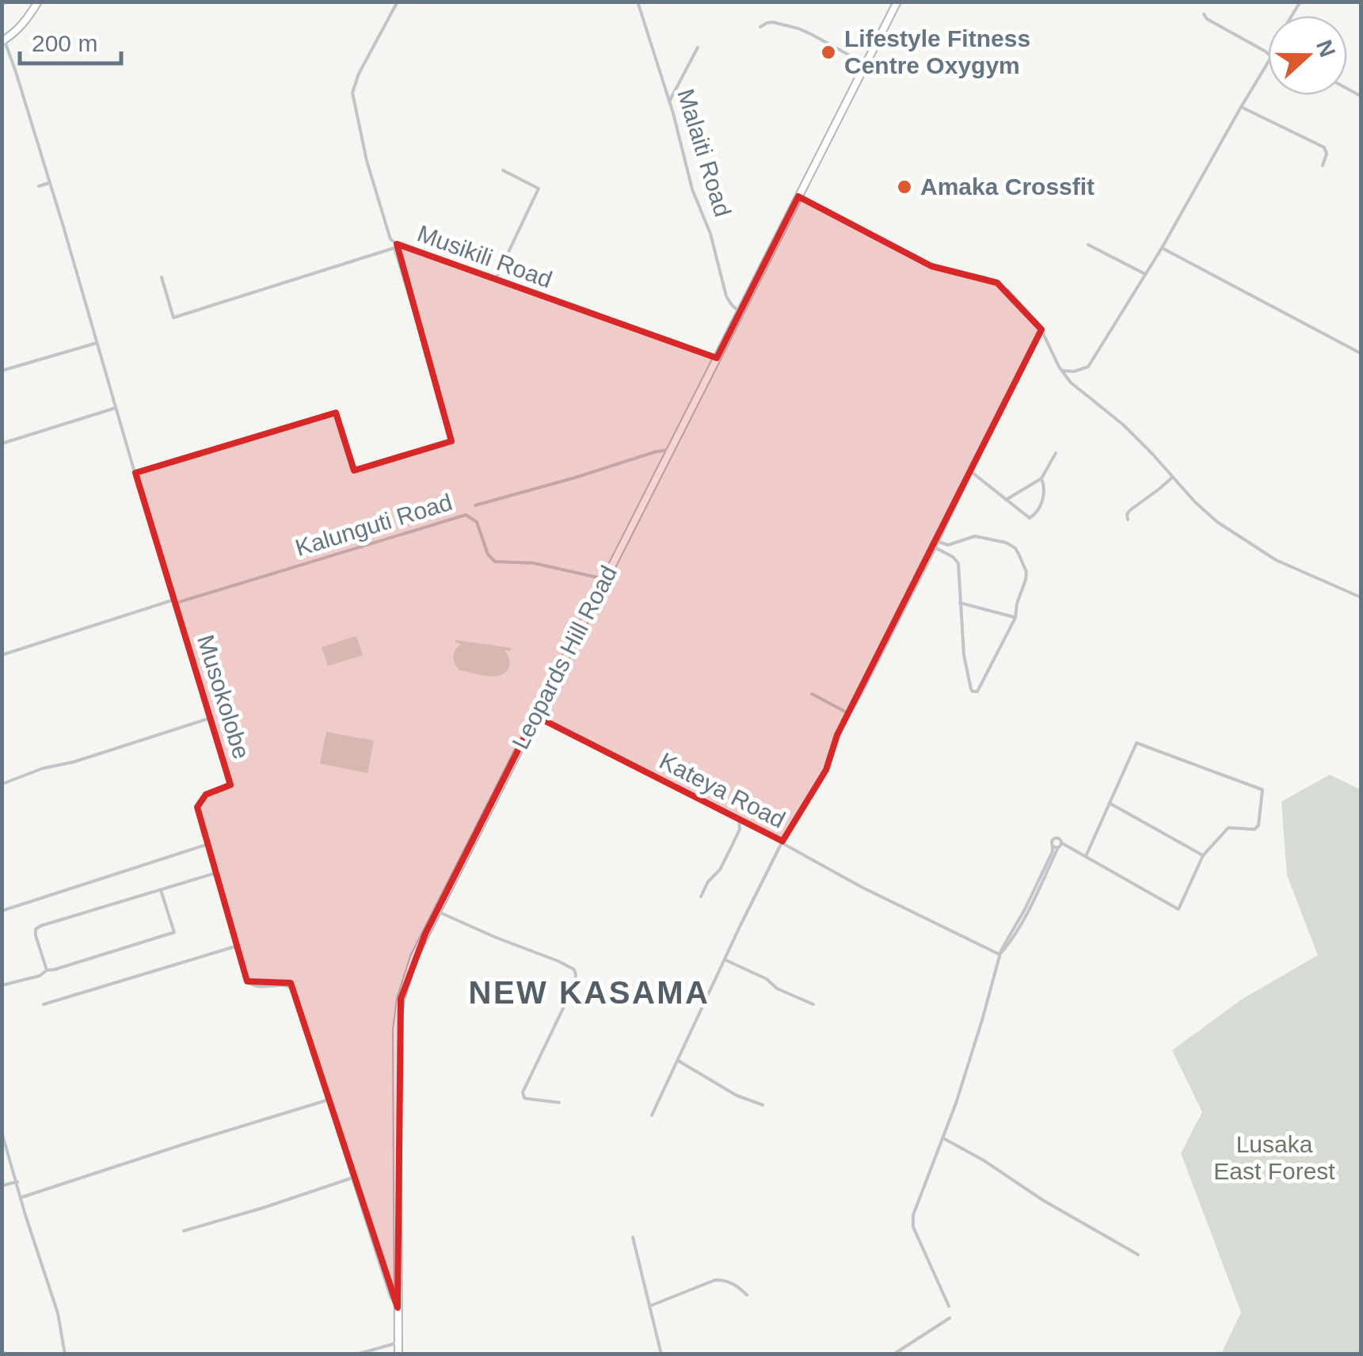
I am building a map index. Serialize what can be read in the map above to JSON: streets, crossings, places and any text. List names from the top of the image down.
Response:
{
  "streets": {
    "main road": ["Leopards Hill Road"],
    "street": [
      "Malaiti Road",
      "Musikili Road",
      "Kalunguti Road",
      "Musokolobe",
      "Kateya Road"
    ]
  },
  "crossings": [
    ["Malaiti Road", "Leopards Hill Road"],
    ["Musikili Road", "Leopards Hill Road"],
    ["Kalunguti Road", "Leopards Hill Road"],
    ["Kalunguti Road", "Musokolobe"],
    ["Leopards Hill Road", "Musokolobe"],
    ["Leopards Hill Road", "Kateya Road"]
  ],
  "districts": ["NEW KASAMA"],
  "parks": ["Lusaka East Forest"],
  "places": ["Lifestyle Fitness Centre Oxygym", "Amaka Crossfit"],
  "scale_bar": "200 m",
  "north": "right"
}
